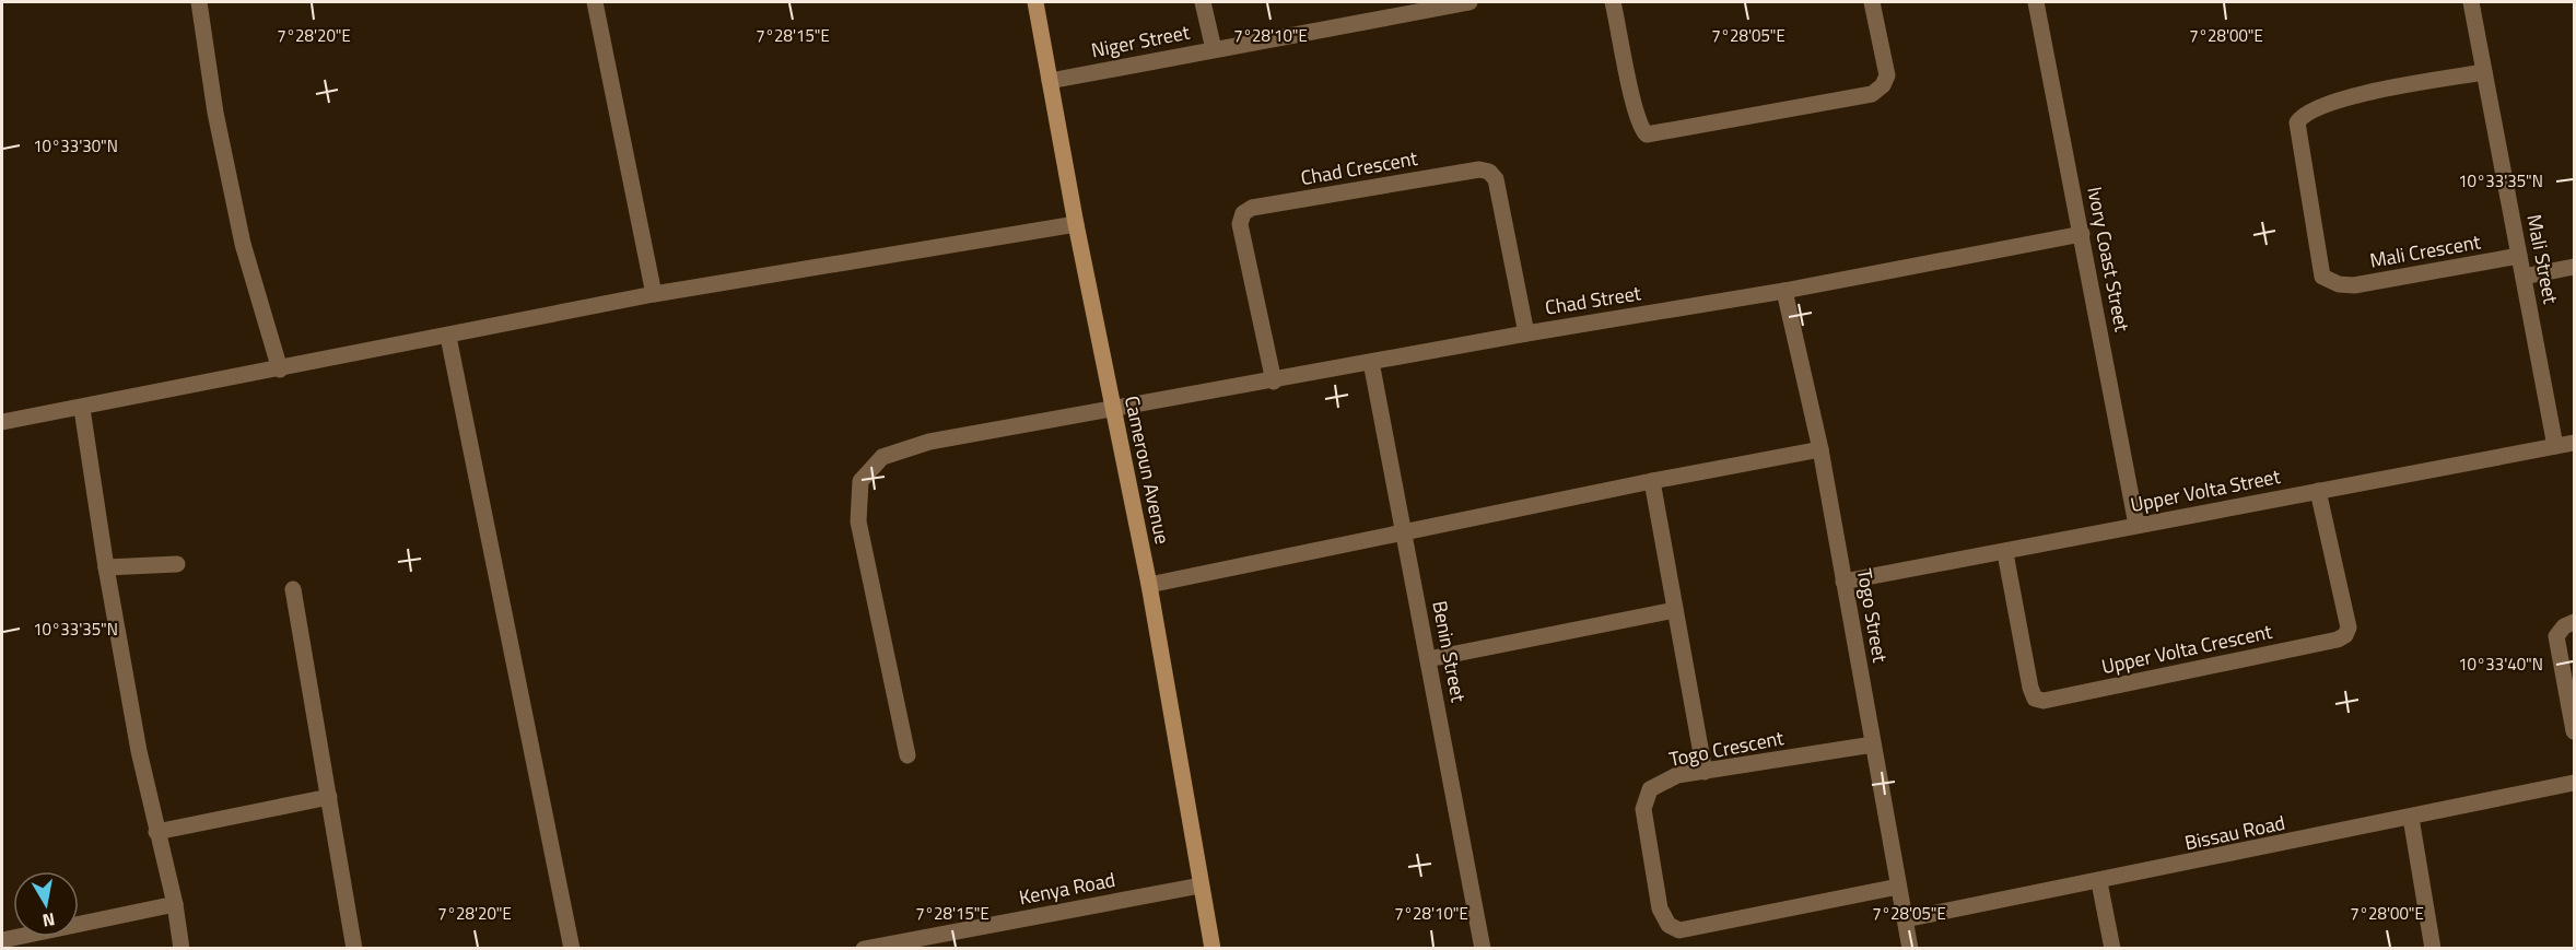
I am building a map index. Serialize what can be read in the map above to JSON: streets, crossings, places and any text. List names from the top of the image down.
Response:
{
  "streets": {
    "street": [
      "Niger Street",
      "Chad Crescent",
      "Mali Crescent",
      "Ivory Coast Street",
      "Mali Street",
      "Chad Street",
      "Cameroun Avenue",
      "Upper Volta Street",
      "Togo Street",
      "Upper Volta Crescent",
      "Benin Street",
      "Togo Crescent",
      "Bissau Road",
      "Kenya Road"
    ]
  },
  "crossings": [
    ["Niger Street", "Cameroun Avenue"],
    ["Chad Crescent", "Chad Street"],
    ["Mali Crescent", "Mali Street"],
    ["Ivory Coast Street", "Chad Street"],
    ["Ivory Coast Street", "Upper Volta Street"],
    ["Mali Street", "Upper Volta Street"],
    ["Chad Street", "Cameroun Avenue"],
    ["Chad Street", "Togo Street"],
    ["Chad Street", "Benin Street"],
    ["Cameroun Avenue", "Kenya Road"],
    ["Upper Volta Street", "Togo Street"],
    ["Upper Volta Street", "Upper Volta Crescent"],
    ["Togo Street", "Togo Crescent"],
    ["Togo Street", "Bissau Road"]
  ],
  "north": "bottom",
  "coordinates": [
    "7°28'20\"E",
    "7°28'15\"E",
    "7°28'10\"E",
    "7°28'05\"E",
    "7°28'00\"E",
    "10°33'30\"N",
    "10°33'35\"N",
    "10°33'40\"N"
  ]
}
